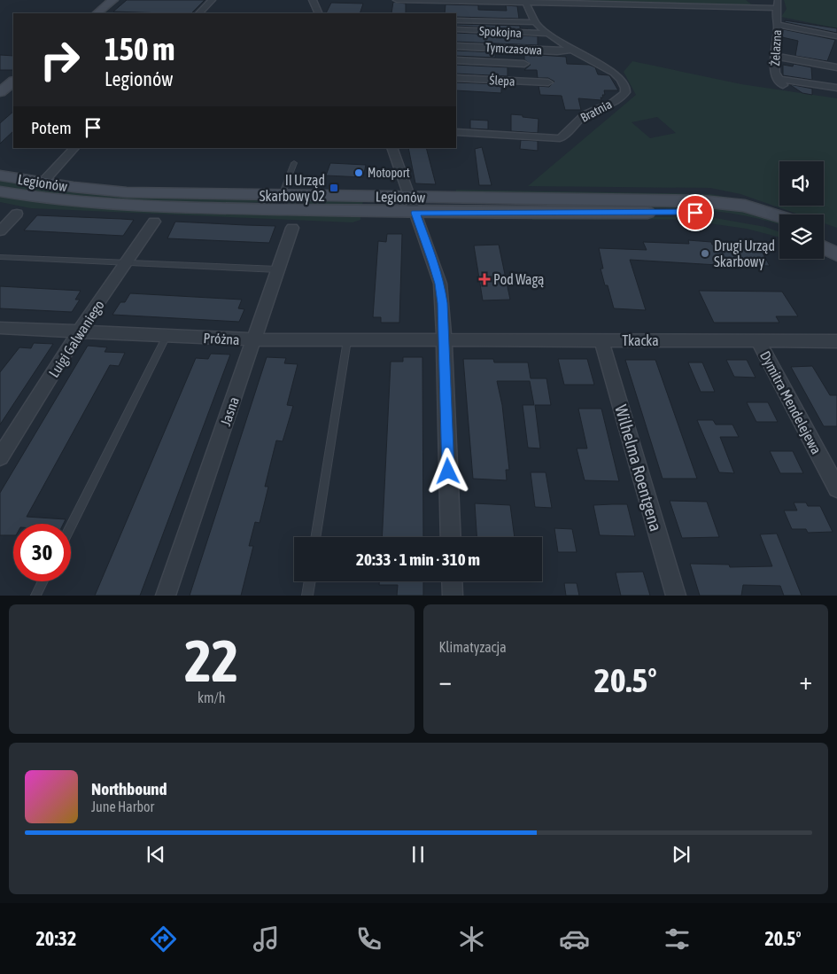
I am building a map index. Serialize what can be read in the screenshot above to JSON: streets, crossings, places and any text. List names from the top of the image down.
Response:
{
  "streets": {
    "street": [
      "Spokojna",
      "Żelazna",
      "Tymczasowa",
      "Ślepa",
      "Bratnia",
      "Legionów",
      "Luigi Galwaniego",
      "Próżna",
      "Tkacka",
      "Dymitra Mendelejewa",
      "Jasna",
      "Wilhelma Roentgena"
    ]
  },
  "crossings": [
    ["Spokojna", "Bratnia"],
    ["Tymczasowa", "Bratnia"],
    ["Luigi Galwaniego", "Próżna"],
    ["Próżna", "Tkacka"],
    ["Próżna", "Jasna"],
    ["Tkacka", "Dymitra Mendelejewa"],
    ["Tkacka", "Wilhelma Roentgena"]
  ],
  "places": {
    "other": ["Motoport", "Drugi Urząd Skarbowy"],
    "transit": ["II Urząd Skarbowy 02"],
    "health": ["Pod Wagą"]
  },
  "page": {
    "turn": ["150 m", "Legionów"],
    "then": "Potem",
    "limit": "30",
    "trip": "20:33 · 1 min · 310 m",
    "tile": [
      ["22", "km/h"],
      "Klimatyzacja"
    ],
    "heat": ["−", "20.5°", "+"],
    "song": ["Northbound", "June Harbor"],
    "tabs": ["20:32", "20.5°"]
  }
}
